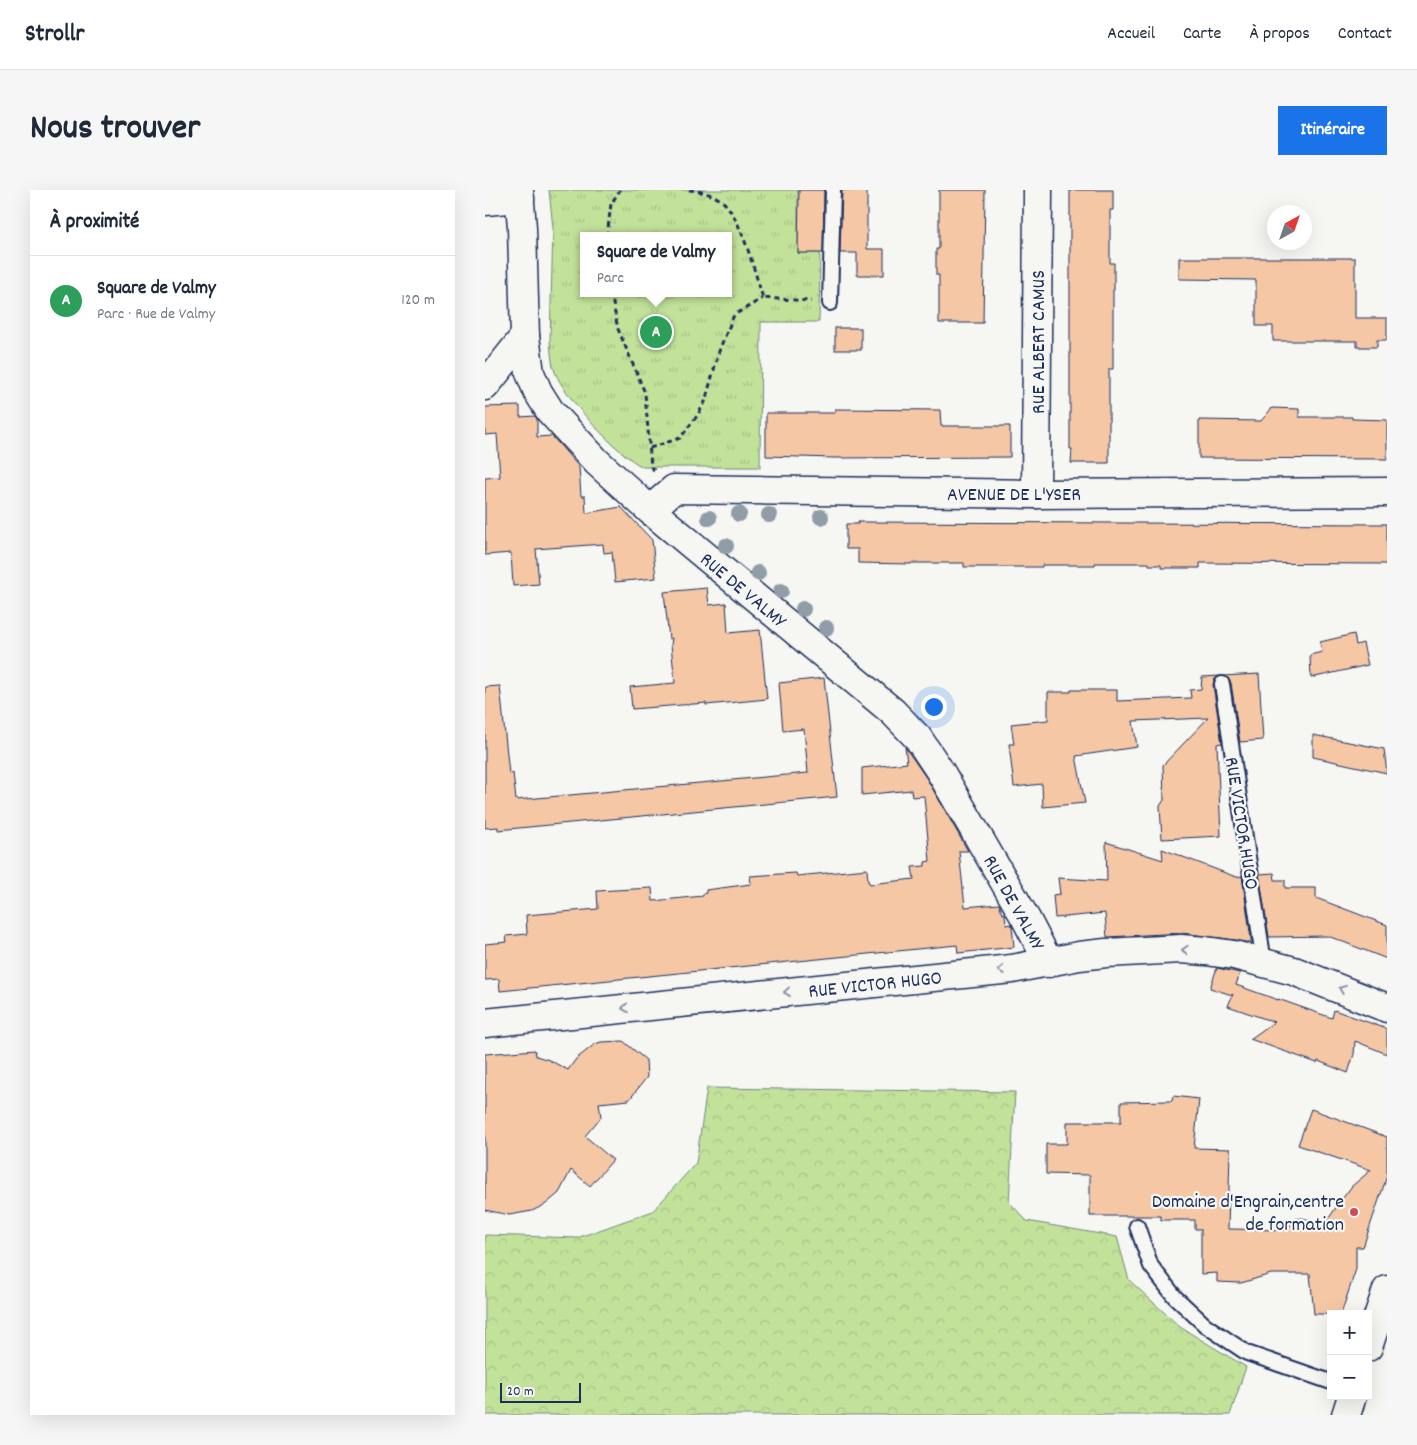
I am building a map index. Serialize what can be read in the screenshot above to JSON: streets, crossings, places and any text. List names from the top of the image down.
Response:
{
  "streets": {
    "street": [
      "RUE ALBERT CAMUS",
      "AVENUE DE L'YSER",
      "RUE DE VALMY",
      "RUE VICTOR HUGO"
    ]
  },
  "crossings": [
    ["RUE ALBERT CAMUS", "AVENUE DE L'YSER"],
    ["RUE DE VALMY", "RUE VICTOR HUGO"]
  ],
  "one_way": ["RUE VICTOR HUGO"],
  "places": ["Domaine d'Engrain,centre de formation"],
  "scale_bar": "20 m",
  "north": "top right",
  "page": {
    "header": "Strollr",
    "nav": [
      "Accueil",
      "Carte",
      "À propos",
      "Contact"
    ],
    "title": "Nous trouver",
    "buttons": "Itinéraire",
    "heading": "À proximité",
    "popup": ["Square de Valmy", "Parc"],
    "list": [
      {
        "mark": "A",
        "name": "Square de Valmy",
        "note": "Parc · Rue de Valmy",
        "value": "120 m"
      }
    ],
    "pins": "A",
    "map_buttons": ["+", "−"],
    "scale": "20 m"
  }
}
